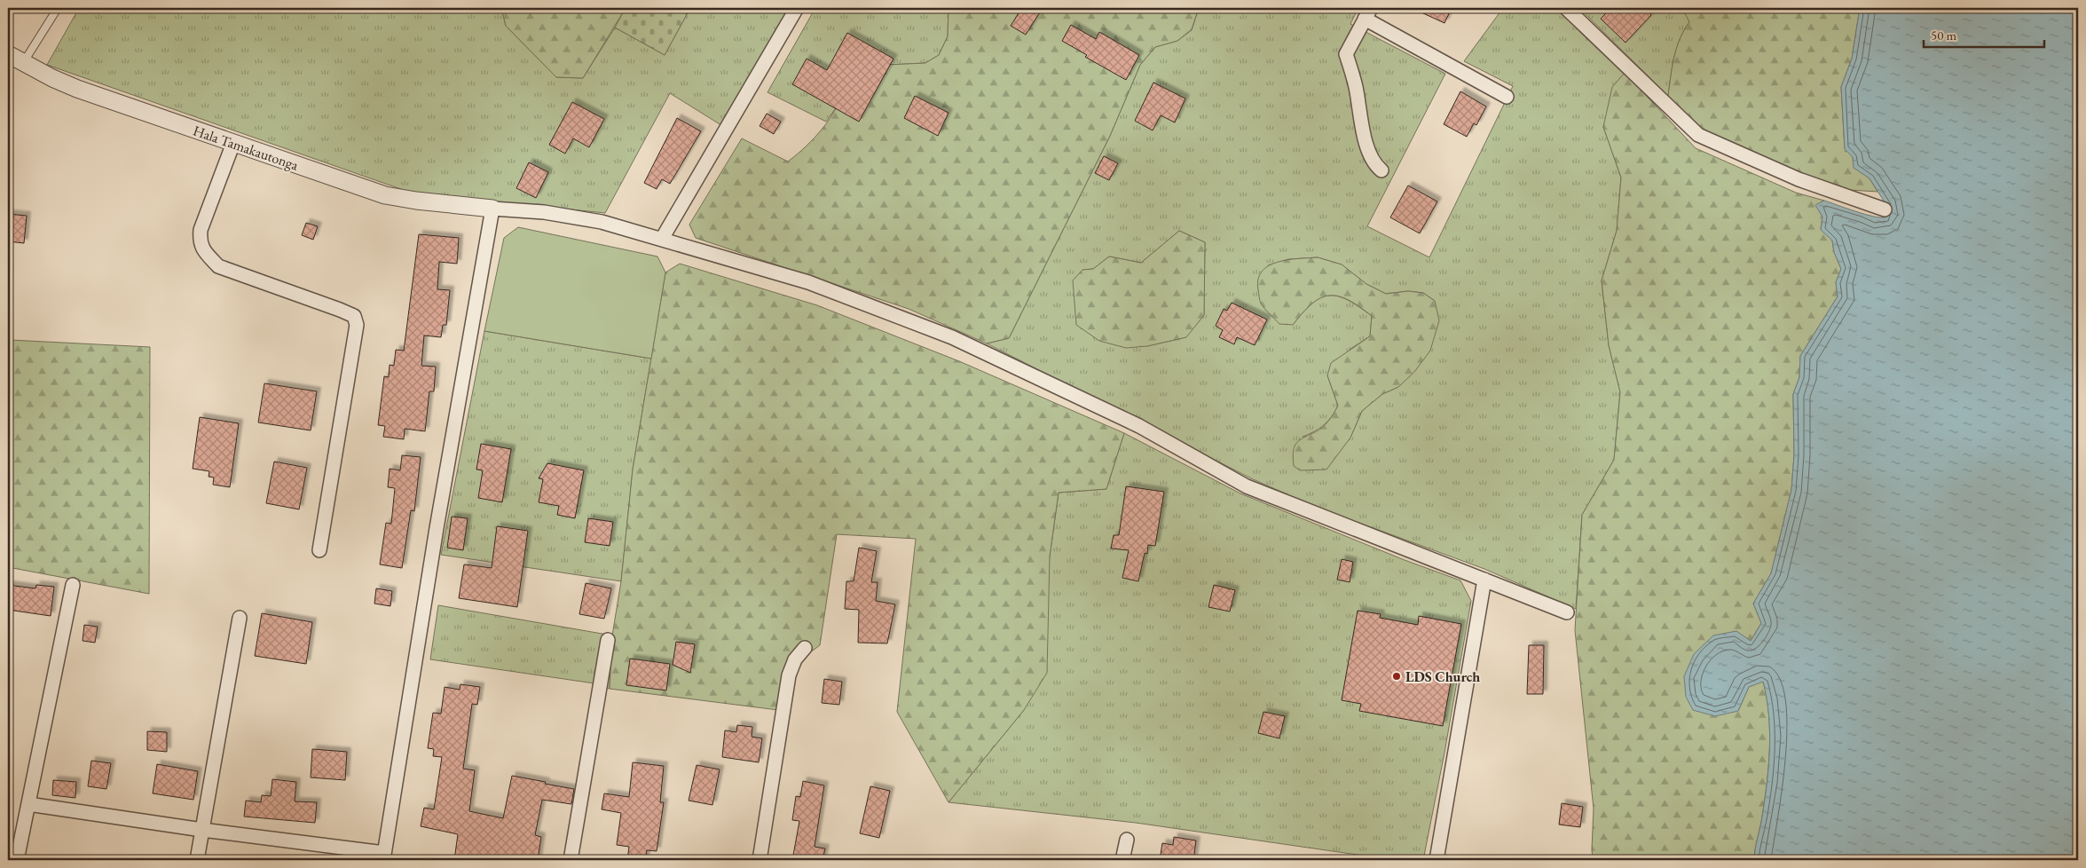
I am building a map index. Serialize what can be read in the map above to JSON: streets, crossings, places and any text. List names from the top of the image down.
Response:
{
  "streets": {
    "street": ["Hala Tamakautonga"]
  },
  "places": ["LDS Church"],
  "scale_bar": "50 m"
}
